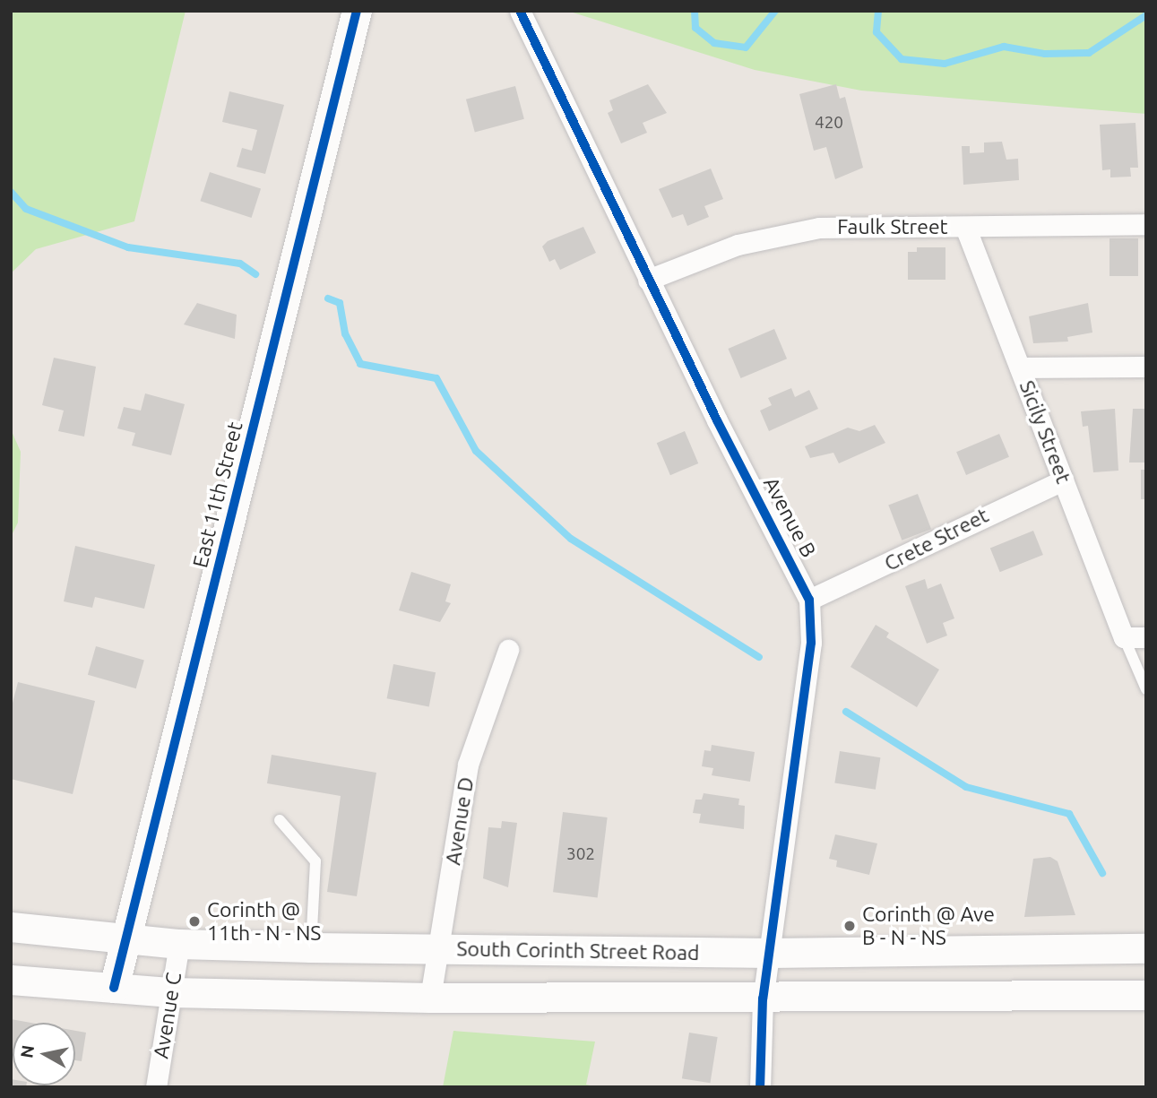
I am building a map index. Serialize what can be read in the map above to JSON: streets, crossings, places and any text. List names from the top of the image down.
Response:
{
  "streets": {
    "main road": ["East 11th Street", "South Corinth Street Road"],
    "street": [
      "Faulk Street",
      "Sicily Street",
      "Avenue B",
      "Crete Street",
      "Avenue D",
      "Avenue C"
    ]
  },
  "crossings": [
    ["Faulk Street", "Sicily Street"],
    ["Faulk Street", "Avenue B"],
    ["Sicily Street", "Crete Street"],
    ["East 11th Street", "South Corinth Street Road"],
    ["Avenue B", "Crete Street"],
    ["Avenue B", "South Corinth Street Road"],
    ["Avenue D", "South Corinth Street Road"],
    ["South Corinth Street Road", "Avenue C"]
  ],
  "places": ["Corinth @ 11th - N - NS", "Corinth @ Ave B - N - NS"],
  "house_numbers": ["420", "302"],
  "north": "left"
}
